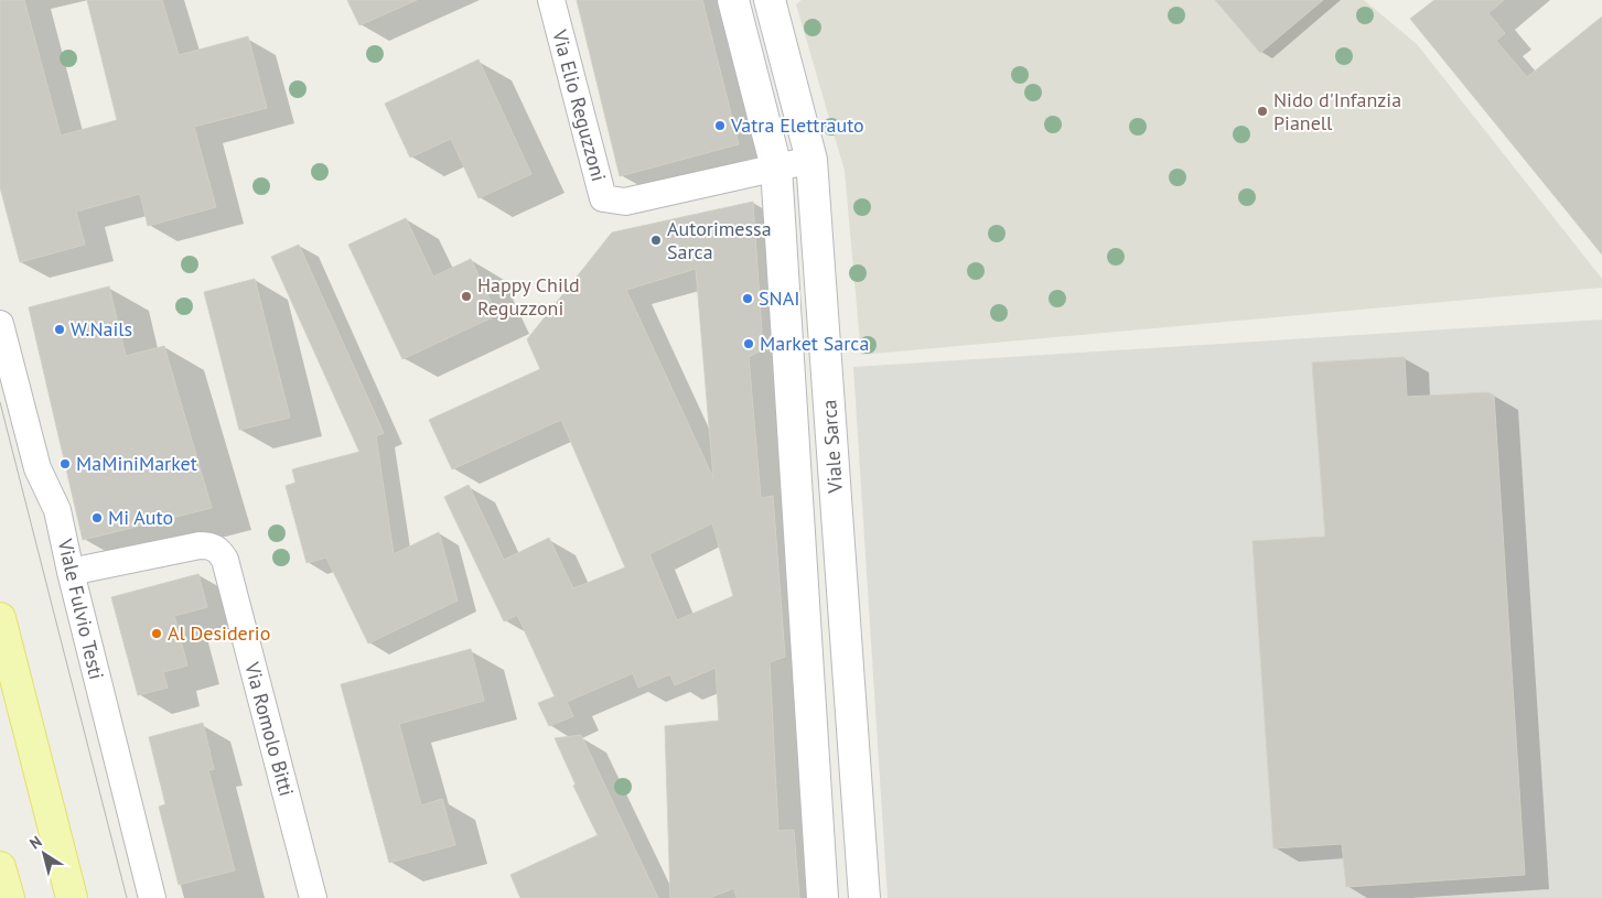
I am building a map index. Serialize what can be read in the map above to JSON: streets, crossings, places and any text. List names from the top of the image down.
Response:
{
  "streets": {
    "street": [
      "Via Elio Reguzzoni",
      "Viale Sarca",
      "Viale Fulvio Testi",
      "Via Romolo Bitti"
    ]
  },
  "crossings": [
    ["Via Elio Reguzzoni", "Viale Sarca"],
    ["Viale Fulvio Testi", "Via Romolo Bitti"]
  ],
  "places": [
    "Nido d'Infanzia Pianell",
    "Vatra Elettrauto",
    "Autorimessa Sarca",
    "Happy Child Reguzzoni",
    "SNAI",
    "W.Nails",
    "Market Sarca",
    "MaMiniMarket",
    "Mi Auto",
    "Al Desiderio"
  ],
  "north": "top left"
}
